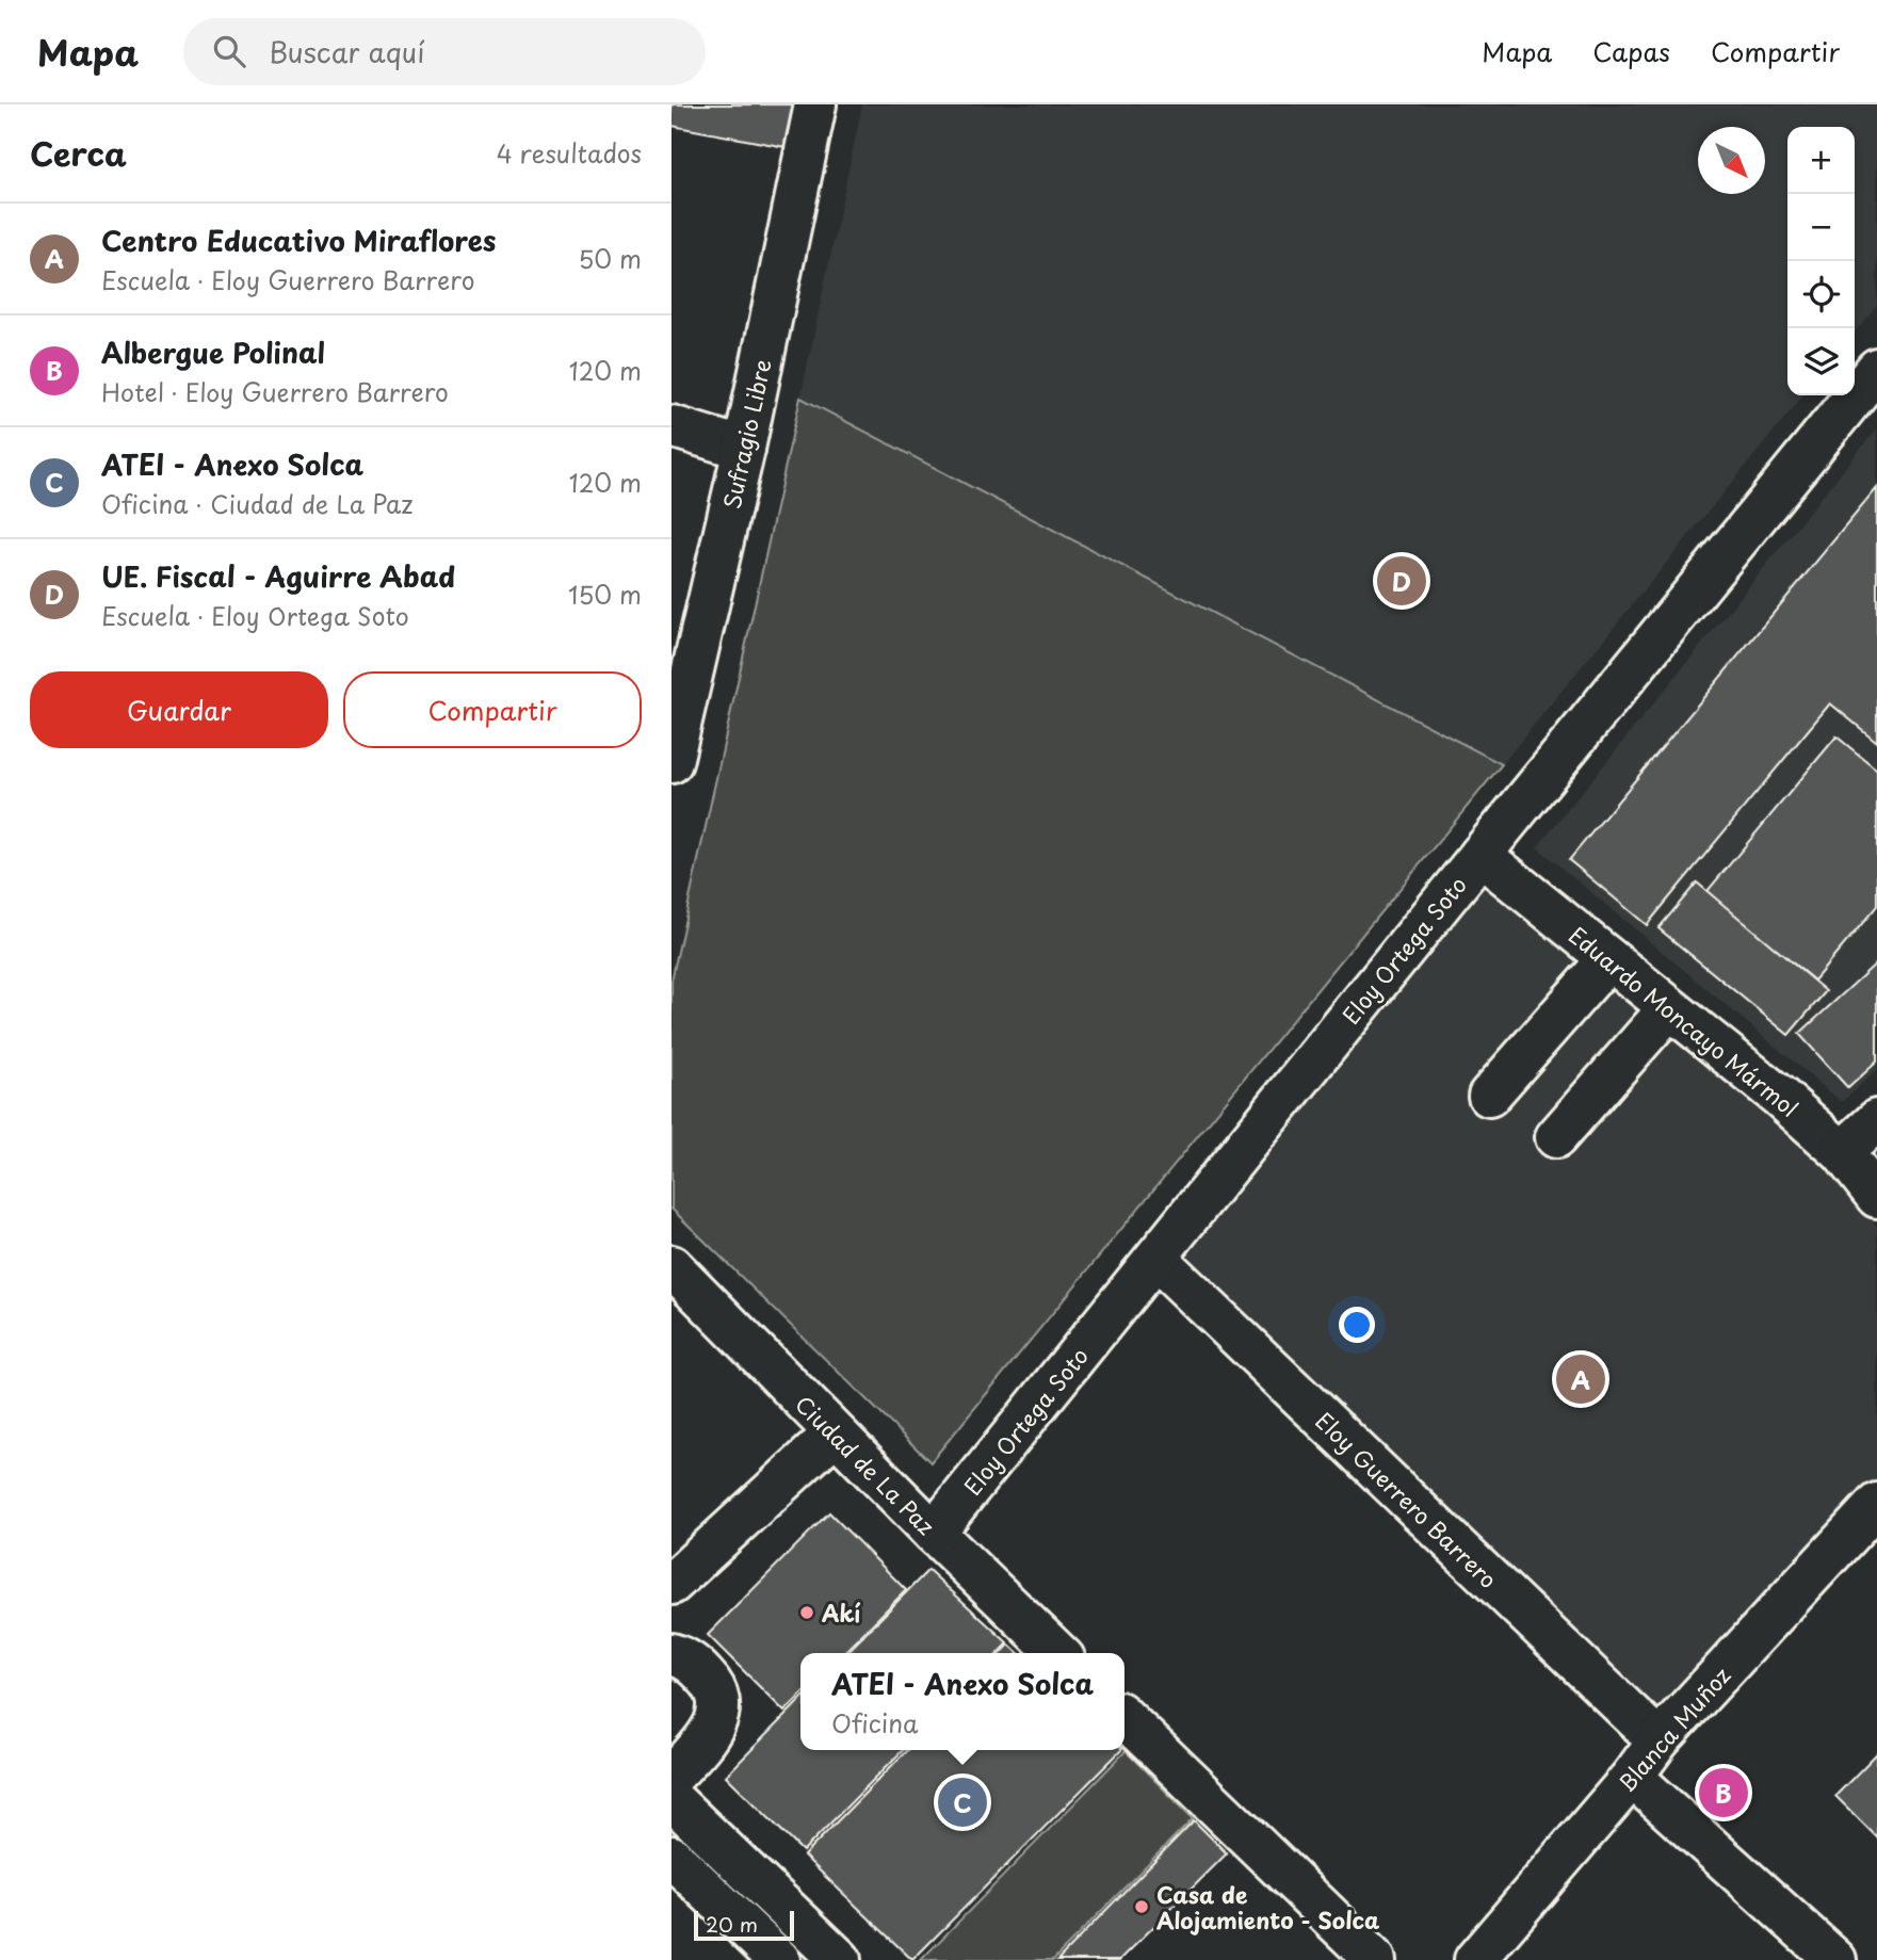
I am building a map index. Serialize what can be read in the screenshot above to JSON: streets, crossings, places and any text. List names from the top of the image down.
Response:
{
  "streets": {
    "street": [
      "Sufragio Libre",
      "Eloy Ortega Soto",
      "Eduardo Moncayo Mármol",
      "Ciudad de La Paz",
      "Eloy Guerrero Barrero",
      "Blanca Muñoz"
    ]
  },
  "crossings": [
    ["Eloy Ortega Soto", "Eduardo Moncayo Mármol"],
    ["Eloy Ortega Soto", "Ciudad de La Paz"],
    ["Eloy Ortega Soto", "Eloy Guerrero Barrero"],
    ["Eloy Guerrero Barrero", "Blanca Muñoz"]
  ],
  "places": ["Akí", "Casa de Alojamiento - Solca"],
  "scale_bar": "20 m",
  "north": "bottom right",
  "page": {
    "header": "Mapa",
    "search": "Buscar aquí",
    "nav": ["Mapa", "Capas", "Compartir"],
    "heading": ["Cerca", "4 resultados"],
    "map_buttons": ["+", "−"],
    "list": [
      {
        "mark": "A",
        "name": "Centro Educativo Miraflores",
        "note": "Escuela · Eloy Guerrero Barrero",
        "value": "50 m"
      },
      {
        "mark": "B",
        "name": "Albergue Polinal",
        "note": "Hotel · Eloy Guerrero Barrero",
        "value": "120 m"
      },
      {
        "mark": "C",
        "name": "ATEI - Anexo Solca",
        "note": "Oficina · Ciudad de La Paz",
        "value": "120 m"
      },
      {
        "mark": "D",
        "name": "UE. Fiscal - Aguirre Abad",
        "note": "Escuela · Eloy Ortega Soto",
        "value": "150 m"
      }
    ],
    "pins": [
      "D",
      "A",
      "B",
      "C"
    ],
    "buttons": ["Guardar", "Compartir"],
    "popup": ["ATEI - Anexo Solca", "Oficina"],
    "scale": "20 m"
  }
}
